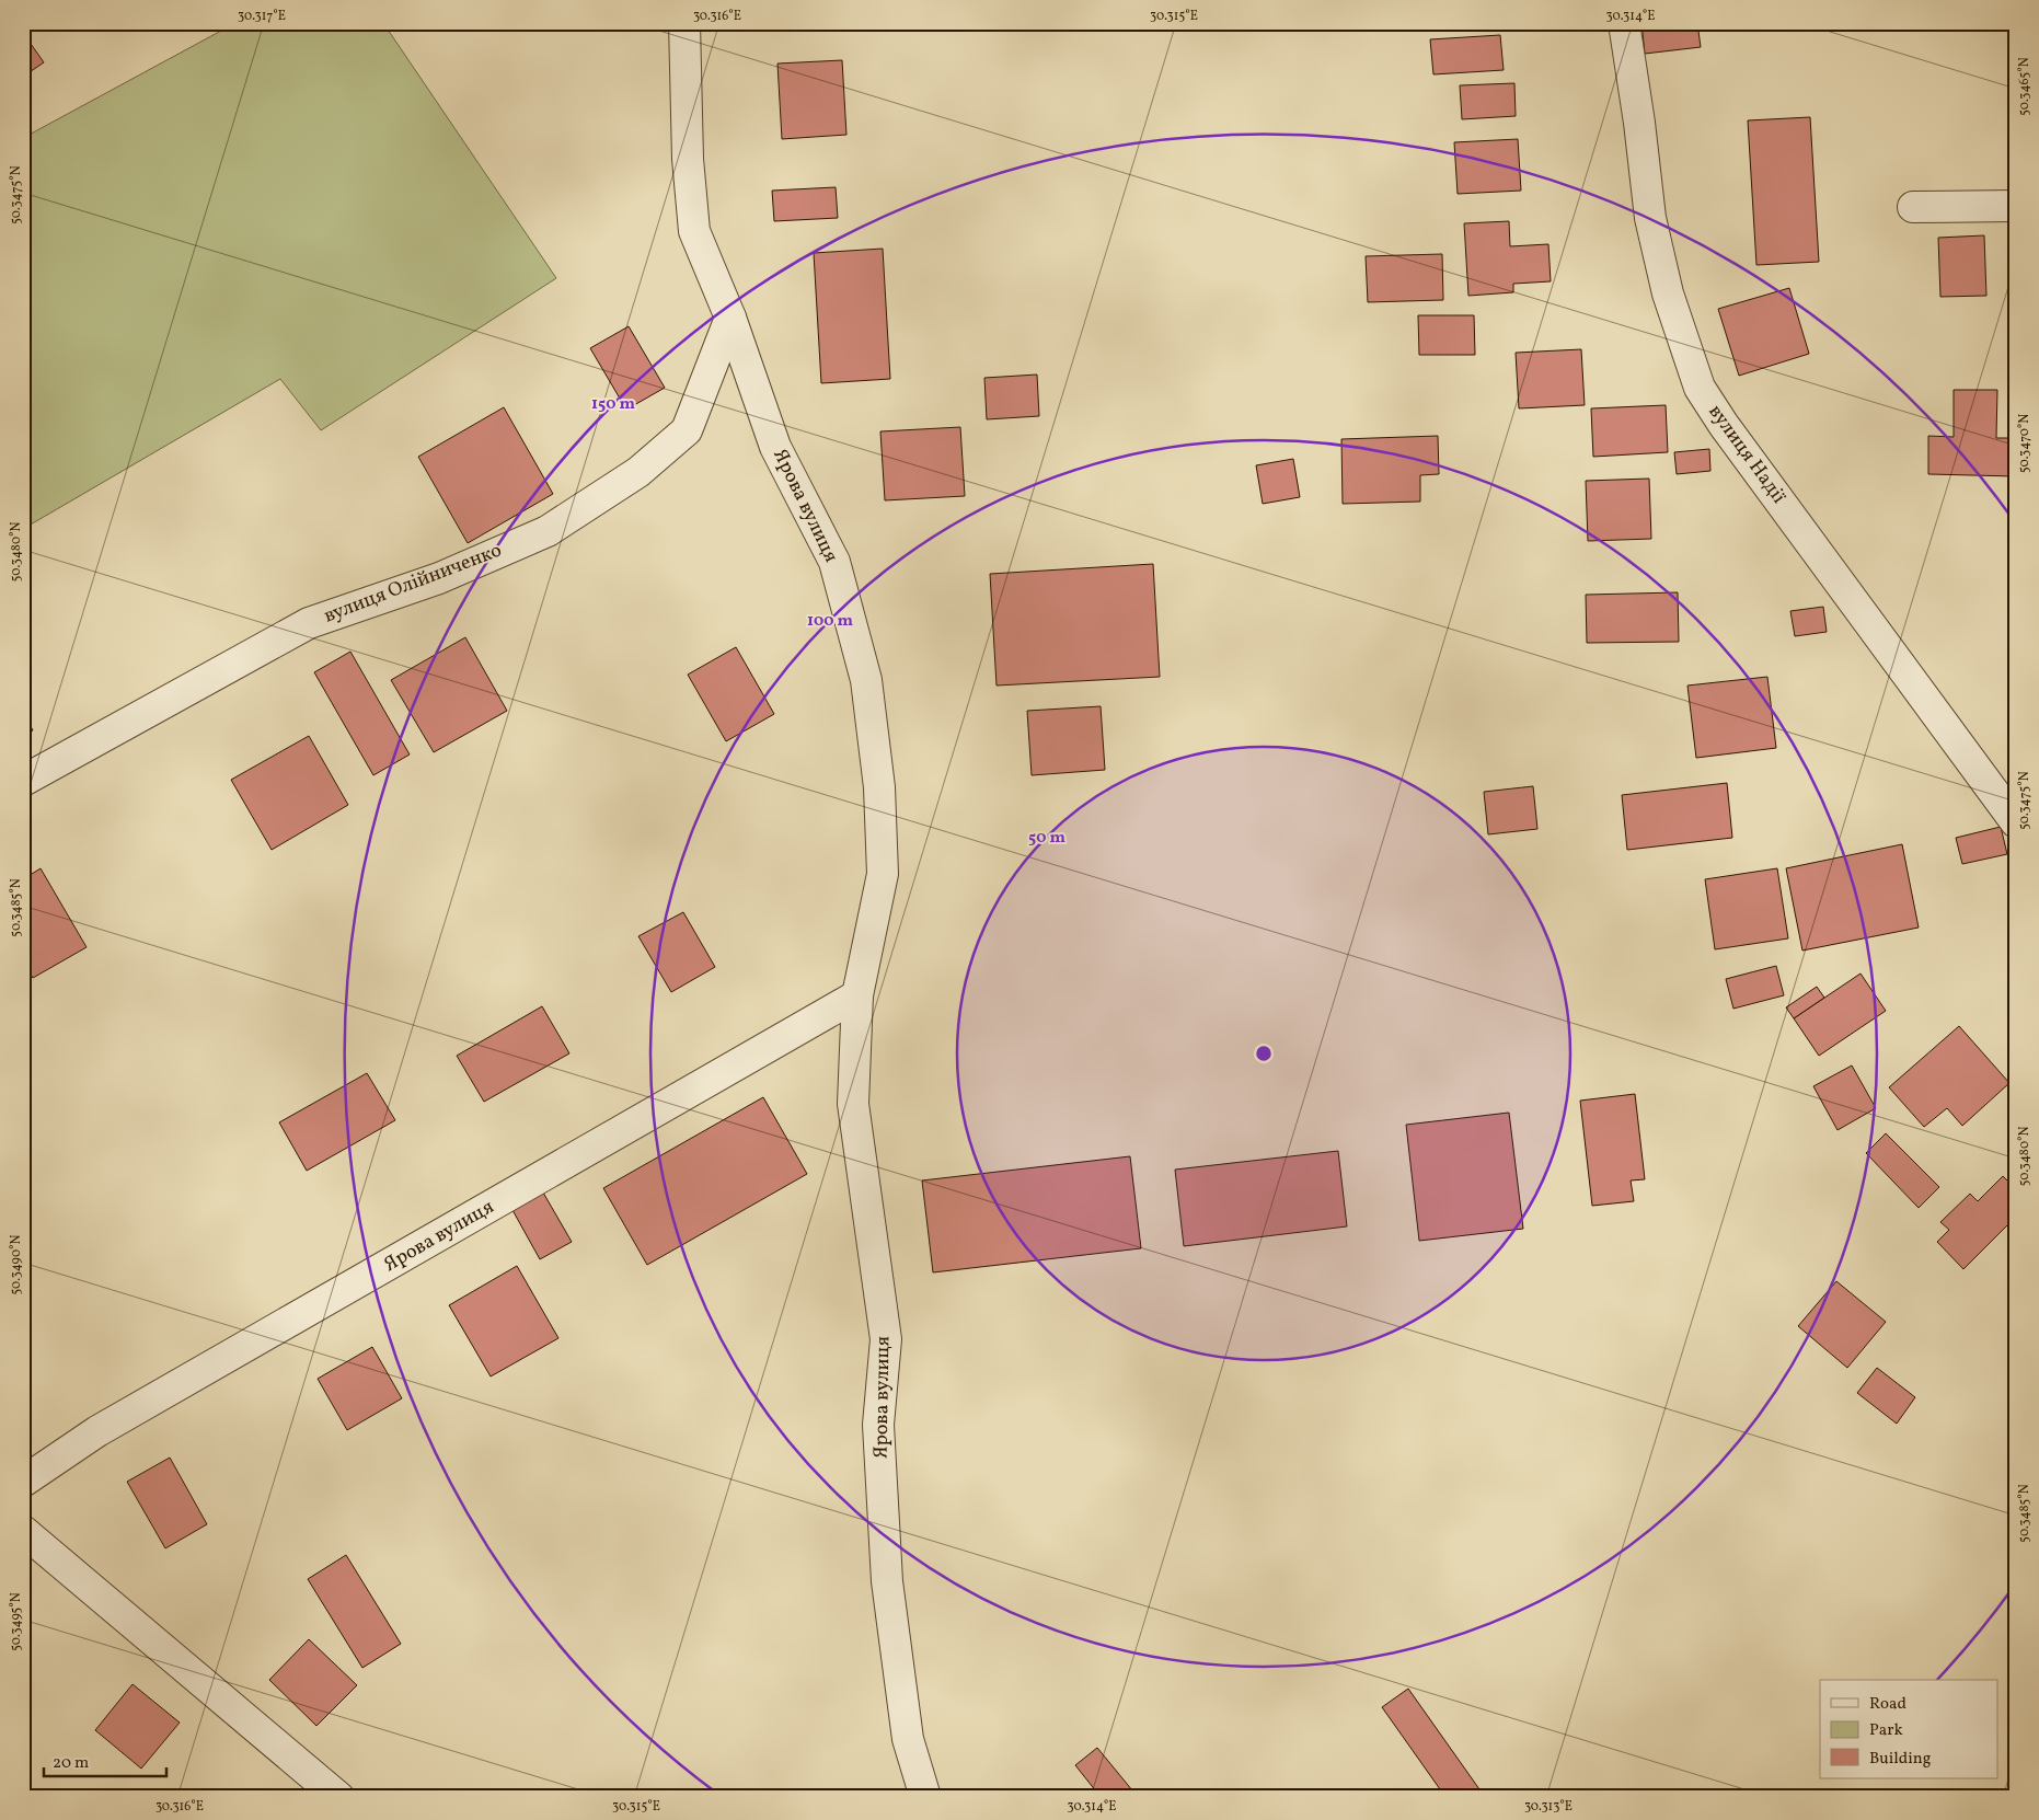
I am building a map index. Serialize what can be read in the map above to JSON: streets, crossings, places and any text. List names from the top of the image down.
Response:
{
  "streets": {
    "street": ["вулиця Надії", "Ярова вулиця", "вулиця Олійниченко"]
  },
  "crossings": [
    ["Ярова вулиця", "вулиця Олійниченко"]
  ],
  "legend": ["Road", "Park", "Building"],
  "scale_bar": "20 m",
  "coordinates": [
    "30.317°E",
    "30.316°E",
    "30.315°E",
    "30.314°E",
    "50.3465°N",
    "50.3475°N",
    "50.3470°N",
    "50.3480°N",
    "50.3485°N",
    "50.3490°N",
    "50.3495°N",
    "30.313°E"
  ],
  "rings": ["150 m", "100 m", "50 m"]
}
